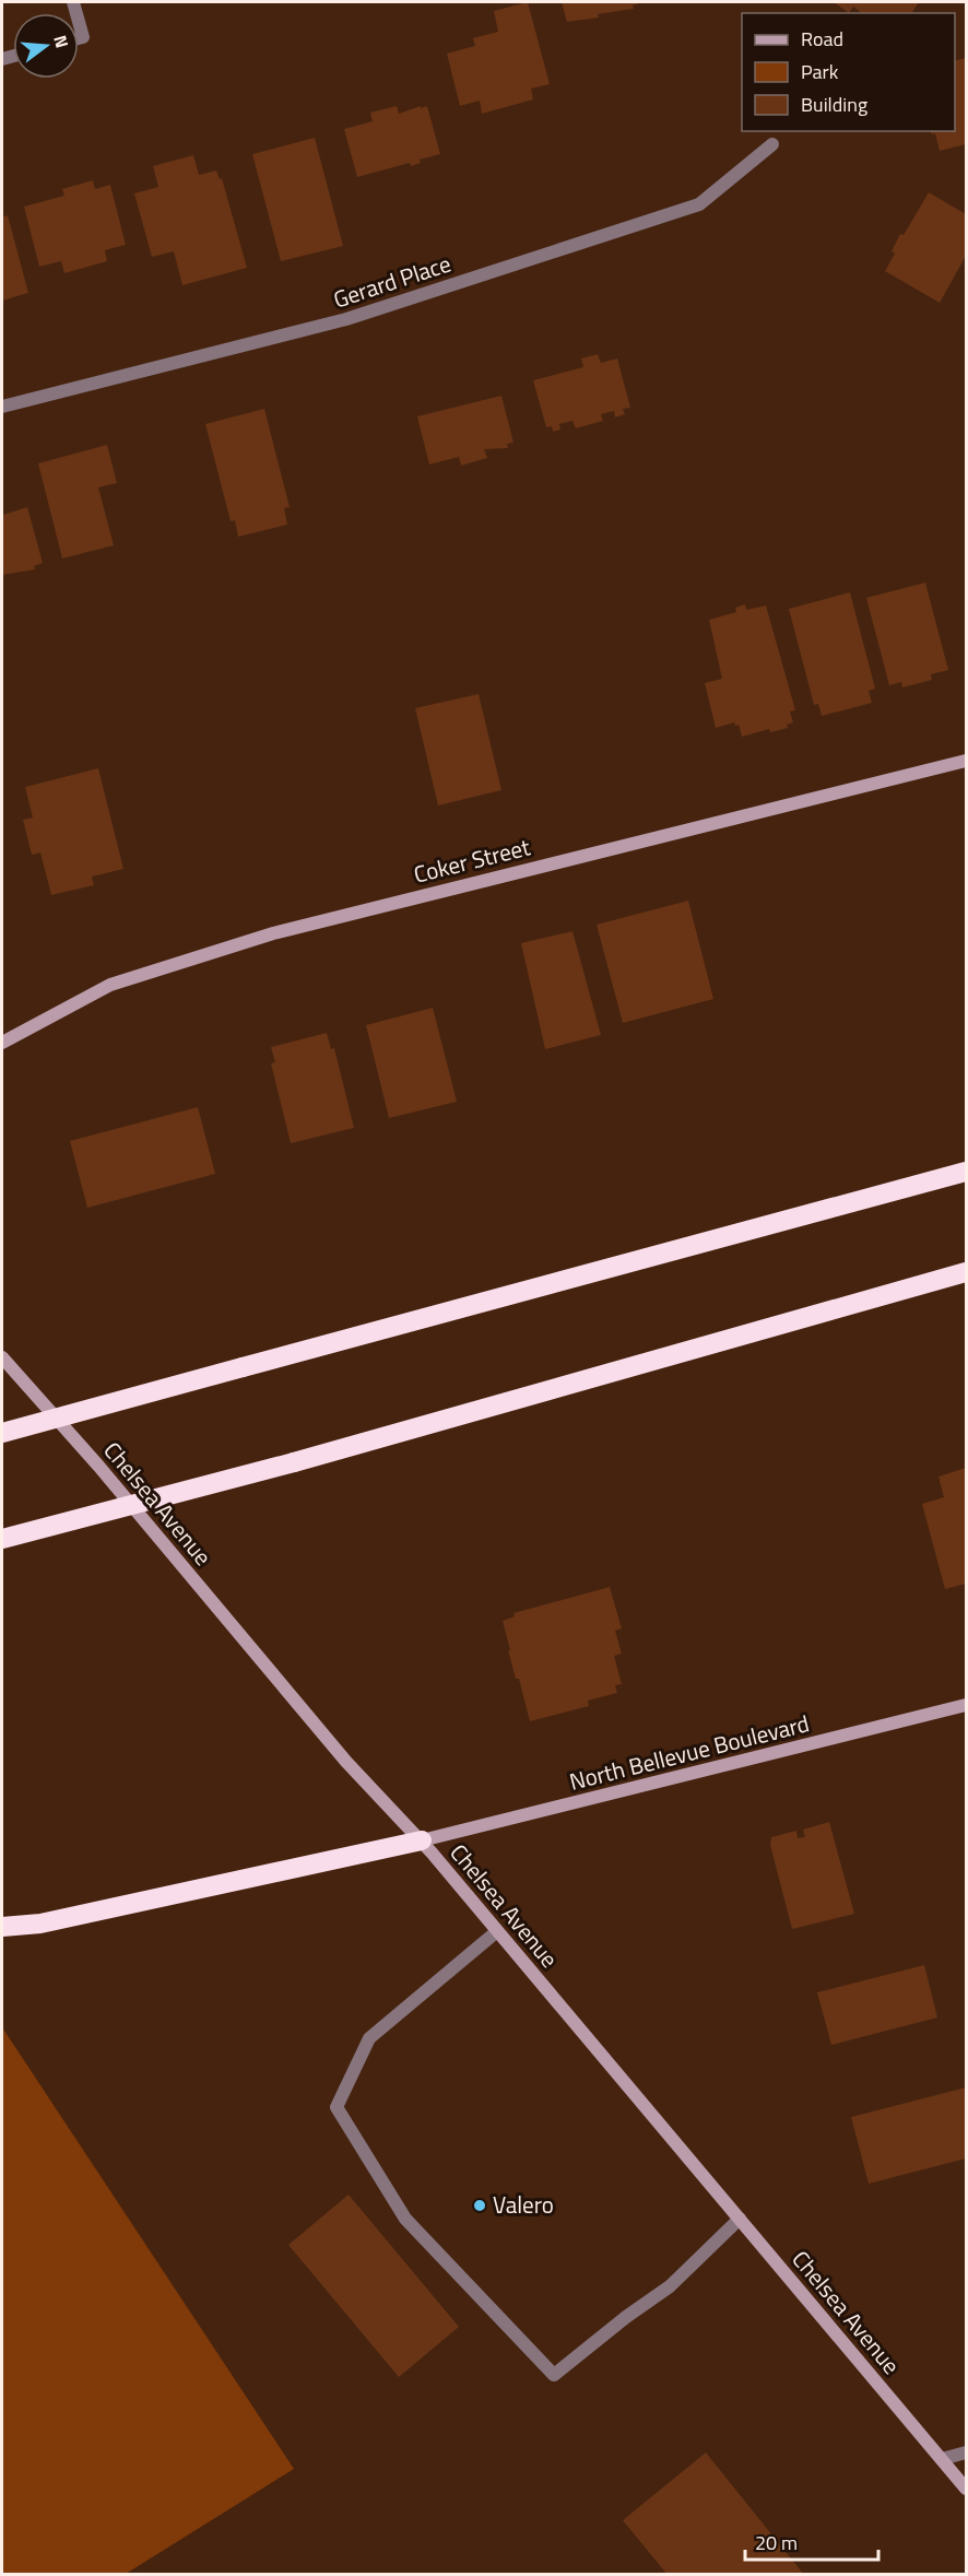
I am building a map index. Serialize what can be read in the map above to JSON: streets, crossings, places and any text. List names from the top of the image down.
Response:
{
  "streets": {
    "main road": ["Coker Street", "Chelsea Avenue", "North Bellevue Boulevard"],
    "street": ["Gerard Place"]
  },
  "crossings": [
    ["Chelsea Avenue", "North Bellevue Boulevard"]
  ],
  "places": ["Valero"],
  "legend": ["Road", "Park", "Building"],
  "scale_bar": "20 m",
  "north": "right"
}
